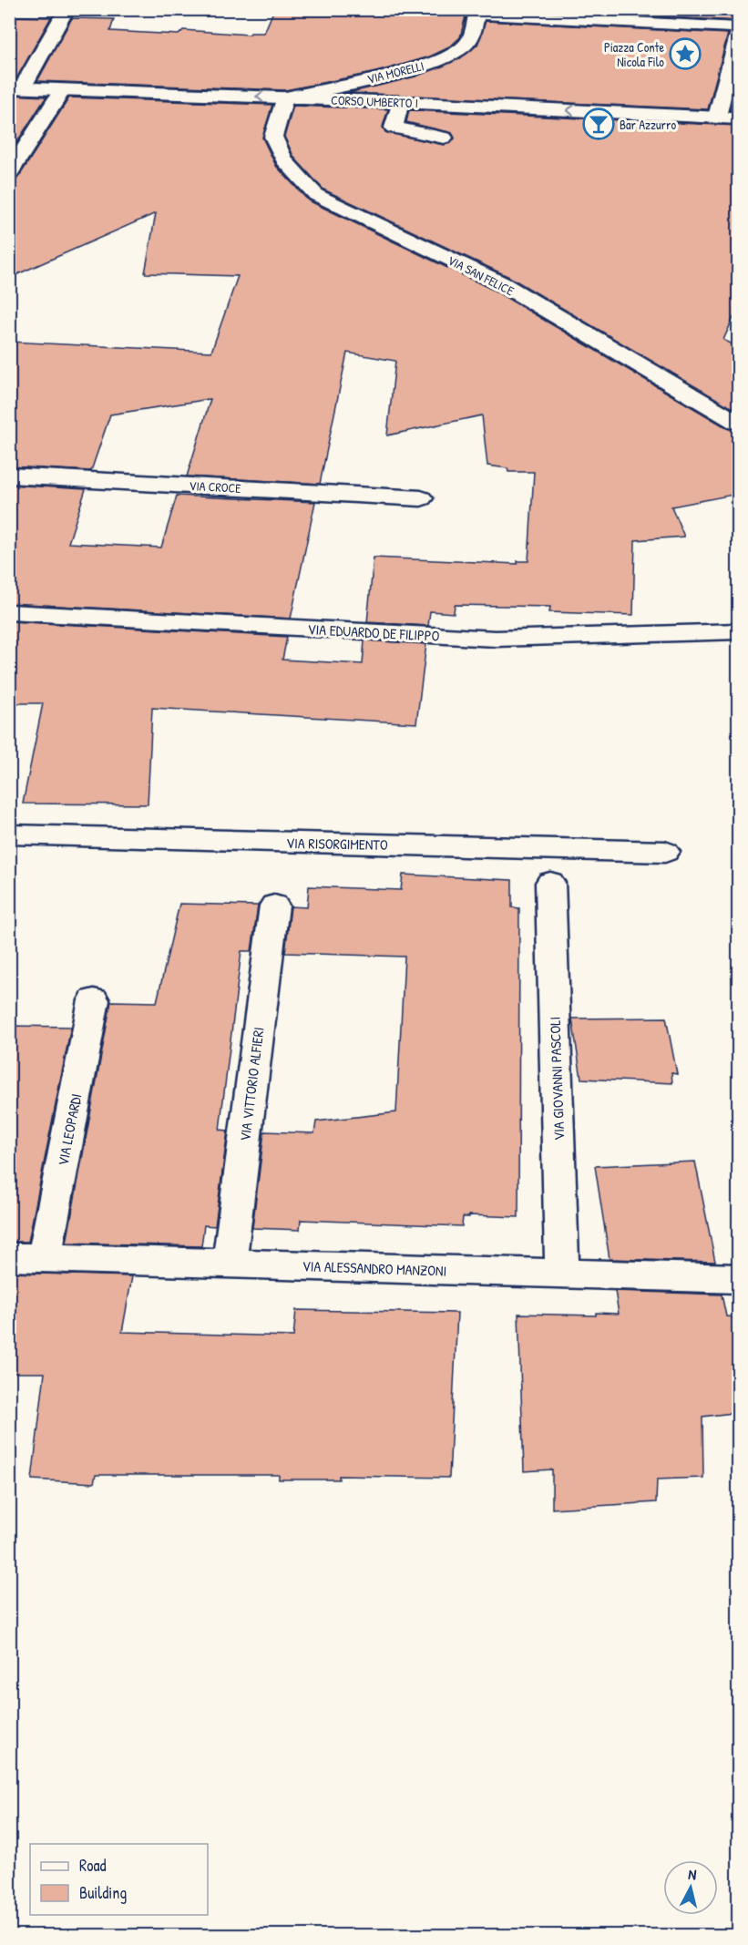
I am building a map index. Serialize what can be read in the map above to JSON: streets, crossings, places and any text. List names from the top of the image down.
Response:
{
  "streets": {
    "street": [
      "VIA MORELLI",
      "CORSO UMBERTO I",
      "VIA SAN FELICE",
      "VIA CROCE",
      "VIA EDUARDO DE FILIPPO",
      "VIA RISORGIMENTO",
      "VIA GIOVANNI PASCOLI",
      "VIA VITTORIO ALFIERI",
      "VIA LEOPARDI",
      "VIA ALESSANDRO MANZONI"
    ]
  },
  "crossings": [
    ["VIA MORELLI", "CORSO UMBERTO I"],
    ["VIA MORELLI", "VIA SAN FELICE"],
    ["CORSO UMBERTO I", "VIA SAN FELICE"],
    ["VIA GIOVANNI PASCOLI", "VIA ALESSANDRO MANZONI"],
    ["VIA VITTORIO ALFIERI", "VIA ALESSANDRO MANZONI"],
    ["VIA LEOPARDI", "VIA ALESSANDRO MANZONI"]
  ],
  "places": {
    "place": ["Piazza Conte Nicola Filo"],
    "bar": ["Bar Azzurro"]
  },
  "legend": ["Road", "Building"],
  "north": "top"
}
